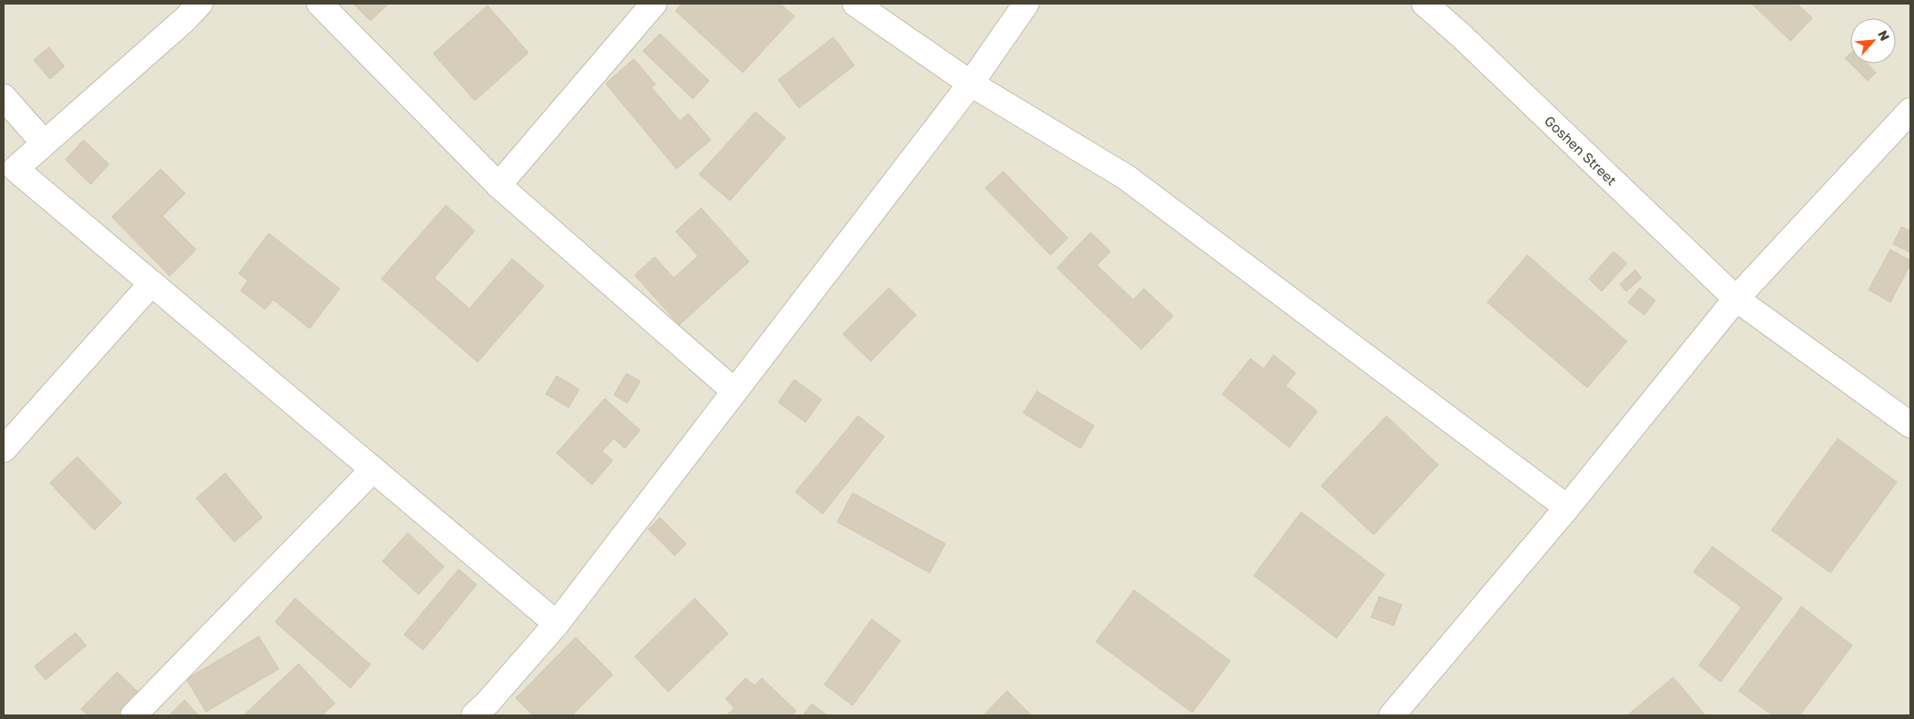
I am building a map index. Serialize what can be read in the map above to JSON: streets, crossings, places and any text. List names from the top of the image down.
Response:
{
  "streets": {
    "street": ["Goshen Street"]
  },
  "north": "top right"
}
